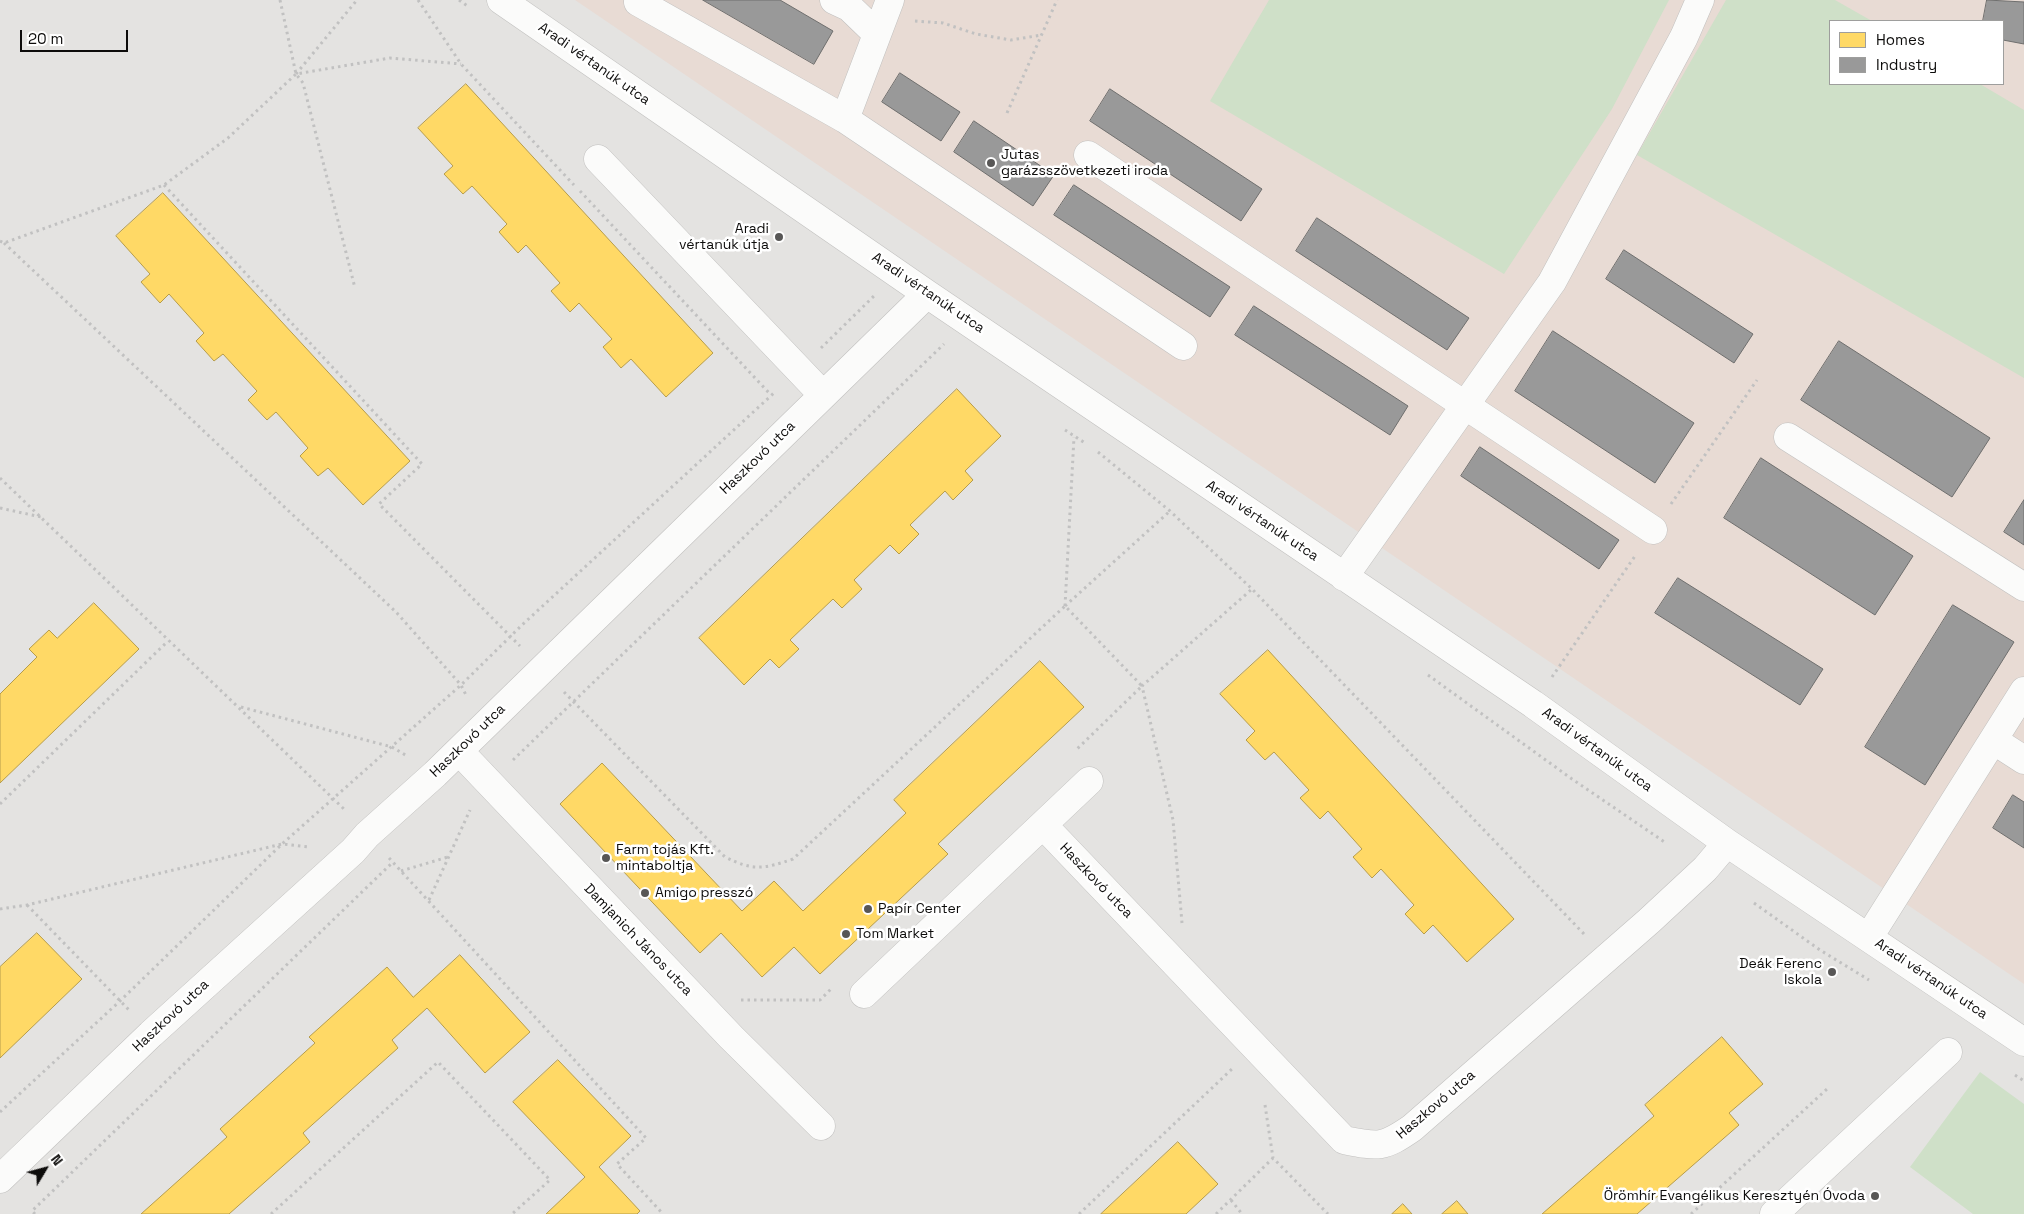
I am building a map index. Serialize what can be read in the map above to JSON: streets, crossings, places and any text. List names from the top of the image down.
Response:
{
  "streets": {
    "street": ["Aradi vértanúk utca", "Haszkovó utca", "Damjanich János utca"]
  },
  "crossings": [
    ["Aradi vértanúk utca", "Haszkovó utca"],
    ["Haszkovó utca", "Damjanich János utca"]
  ],
  "places": [
    "Jutas garázsszövetkezeti iroda",
    "Aradi vértanúk útja",
    "Farm tojás Kft. mintaboltja",
    "Amigo presszó",
    "Papír Center",
    "Tom Market",
    "Deák Ferenc Iskola",
    "Örömhír Evangélikus Keresztyén Óvoda"
  ],
  "legend": ["Homes", "Industry"],
  "scale_bar": "20 m",
  "north": "top right"
}
